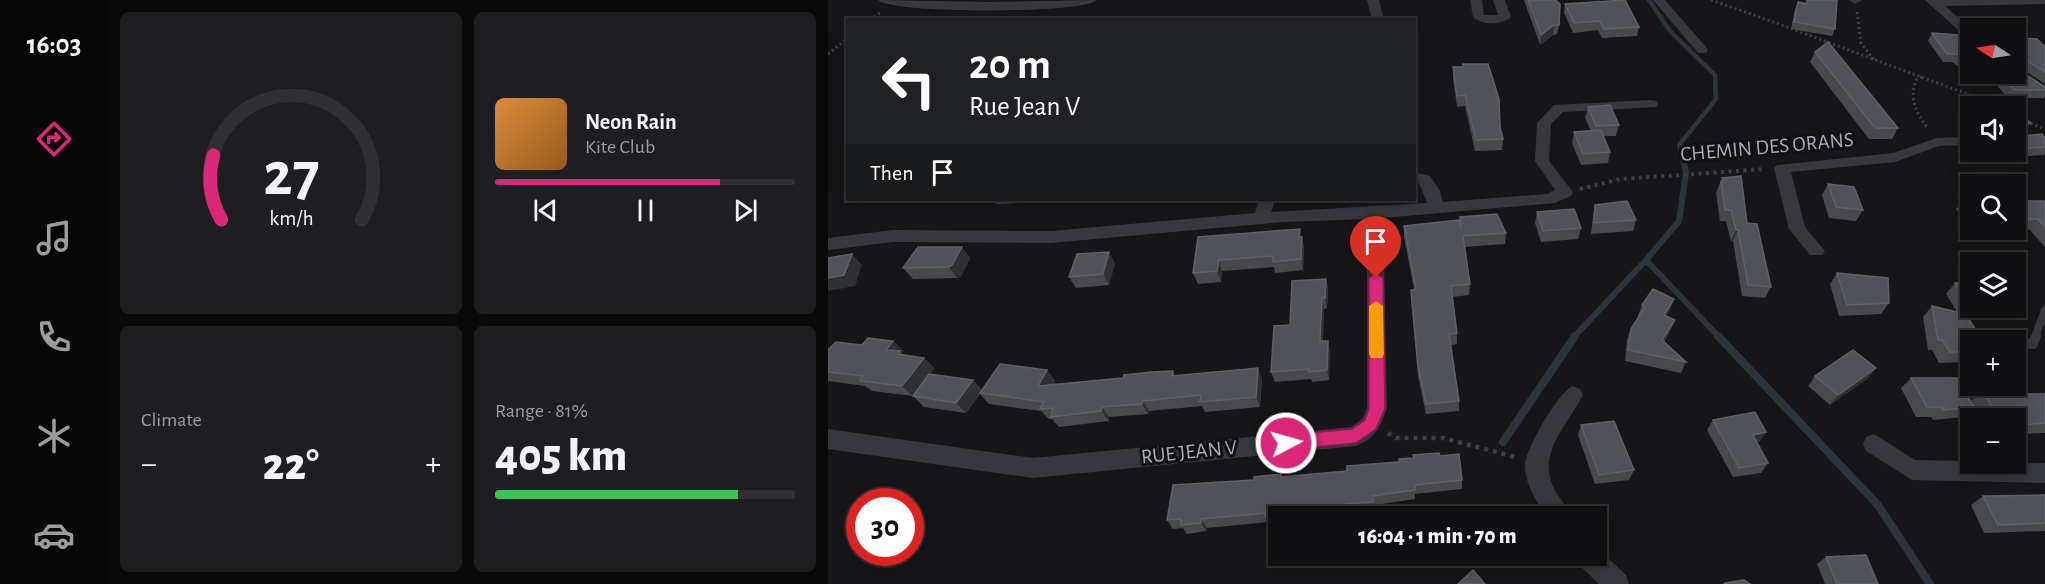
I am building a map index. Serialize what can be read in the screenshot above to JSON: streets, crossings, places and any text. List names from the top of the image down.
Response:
{
  "streets": {
    "street": ["CHEMIN DES ORANS", "RUE JEAN V"]
  },
  "north": "left",
  "page": {
    "tabs": "16:03",
    "map_buttons": ["+", "−"],
    "turn": ["20 m", "Rue Jean V"],
    "song": ["Neon Rain", "Kite Club"],
    "then": "Then",
    "tile": [
      "Climate",
      ["Range · 81%", "405 km"]
    ],
    "heat": ["−", "22°", "+"],
    "limit": "30",
    "trip": "16:04 · 1 min · 70 m",
    "gauge": ["27", "km/h"]
  }
}
